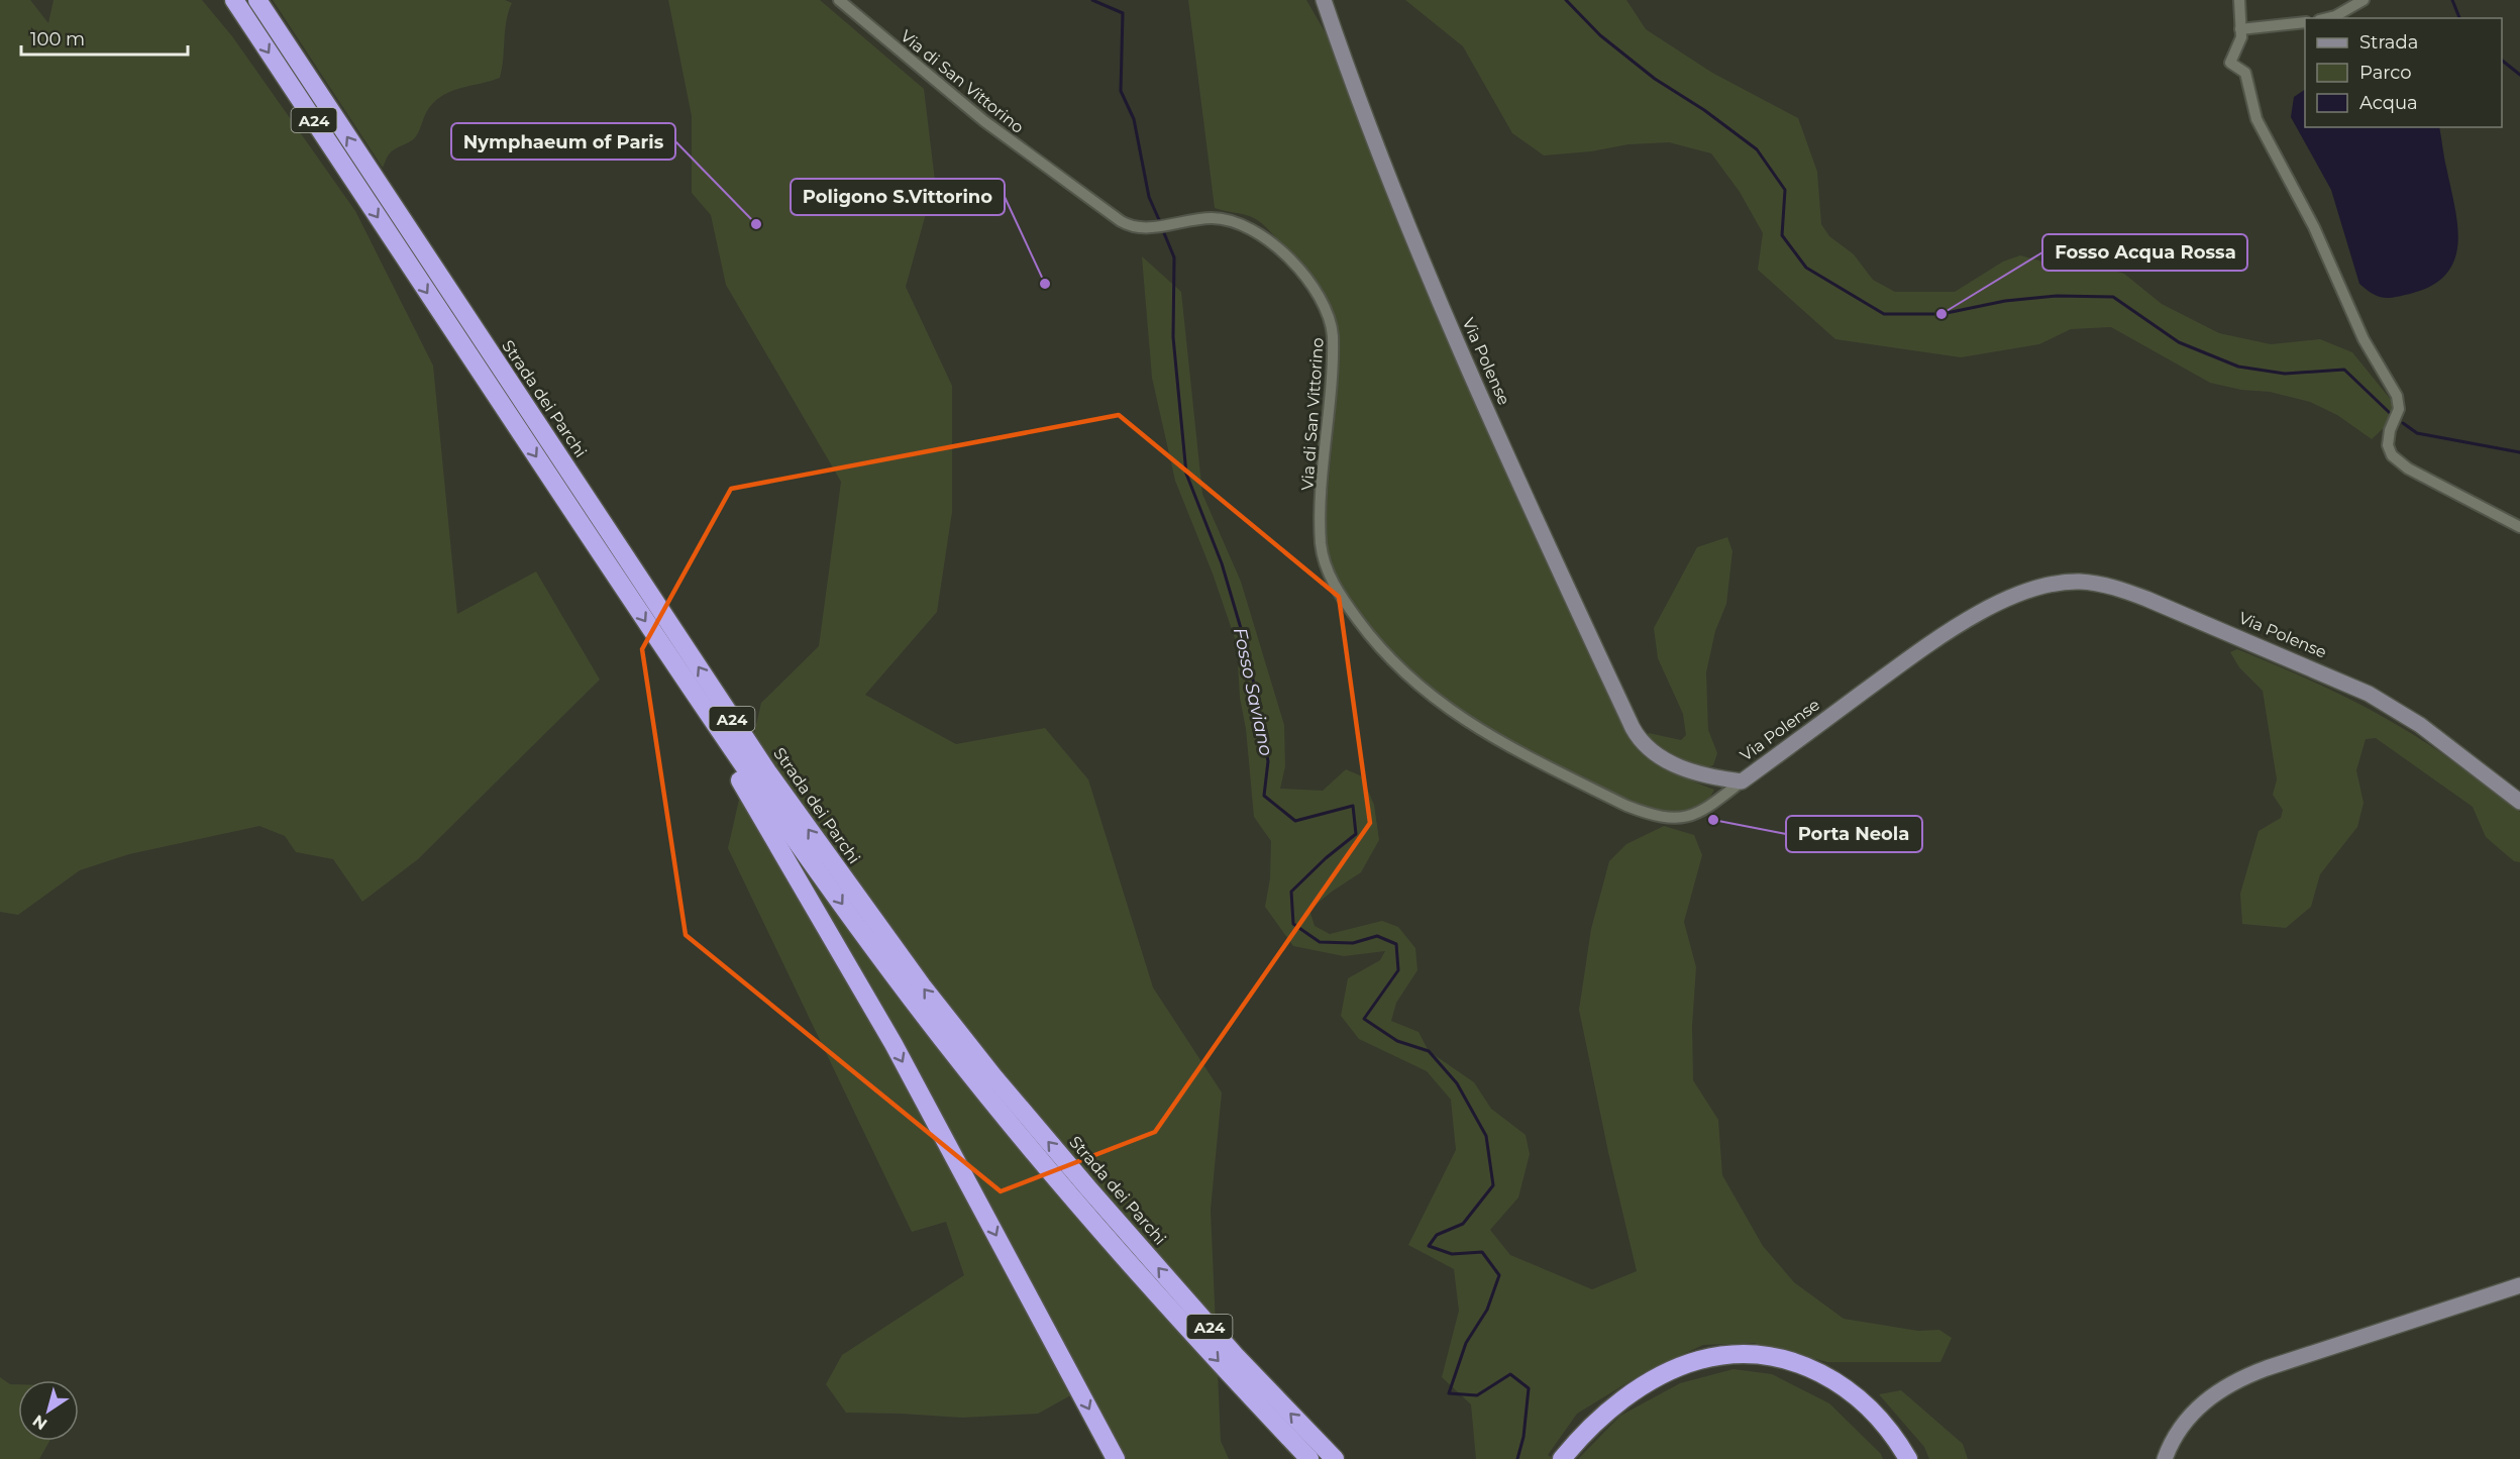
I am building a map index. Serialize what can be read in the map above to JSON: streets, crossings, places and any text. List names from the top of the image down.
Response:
{
  "streets": {
    "highway": ["A24", "Strada dei Parchi"],
    "street": ["Via di San Vittorino", "Via Polense"]
  },
  "crossings": [
    ["Via di San Vittorino", "Via Polense"]
  ],
  "water": ["Fosso Saviano"],
  "places": [
    "Nymphaeum of Paris",
    "Poligono S.Vittorino",
    "Fosso Acqua Rossa",
    "Porta Neola"
  ],
  "legend": ["Strada", "Parco", "Acqua"],
  "scale_bar": "100 m",
  "north": "bottom left"
}
